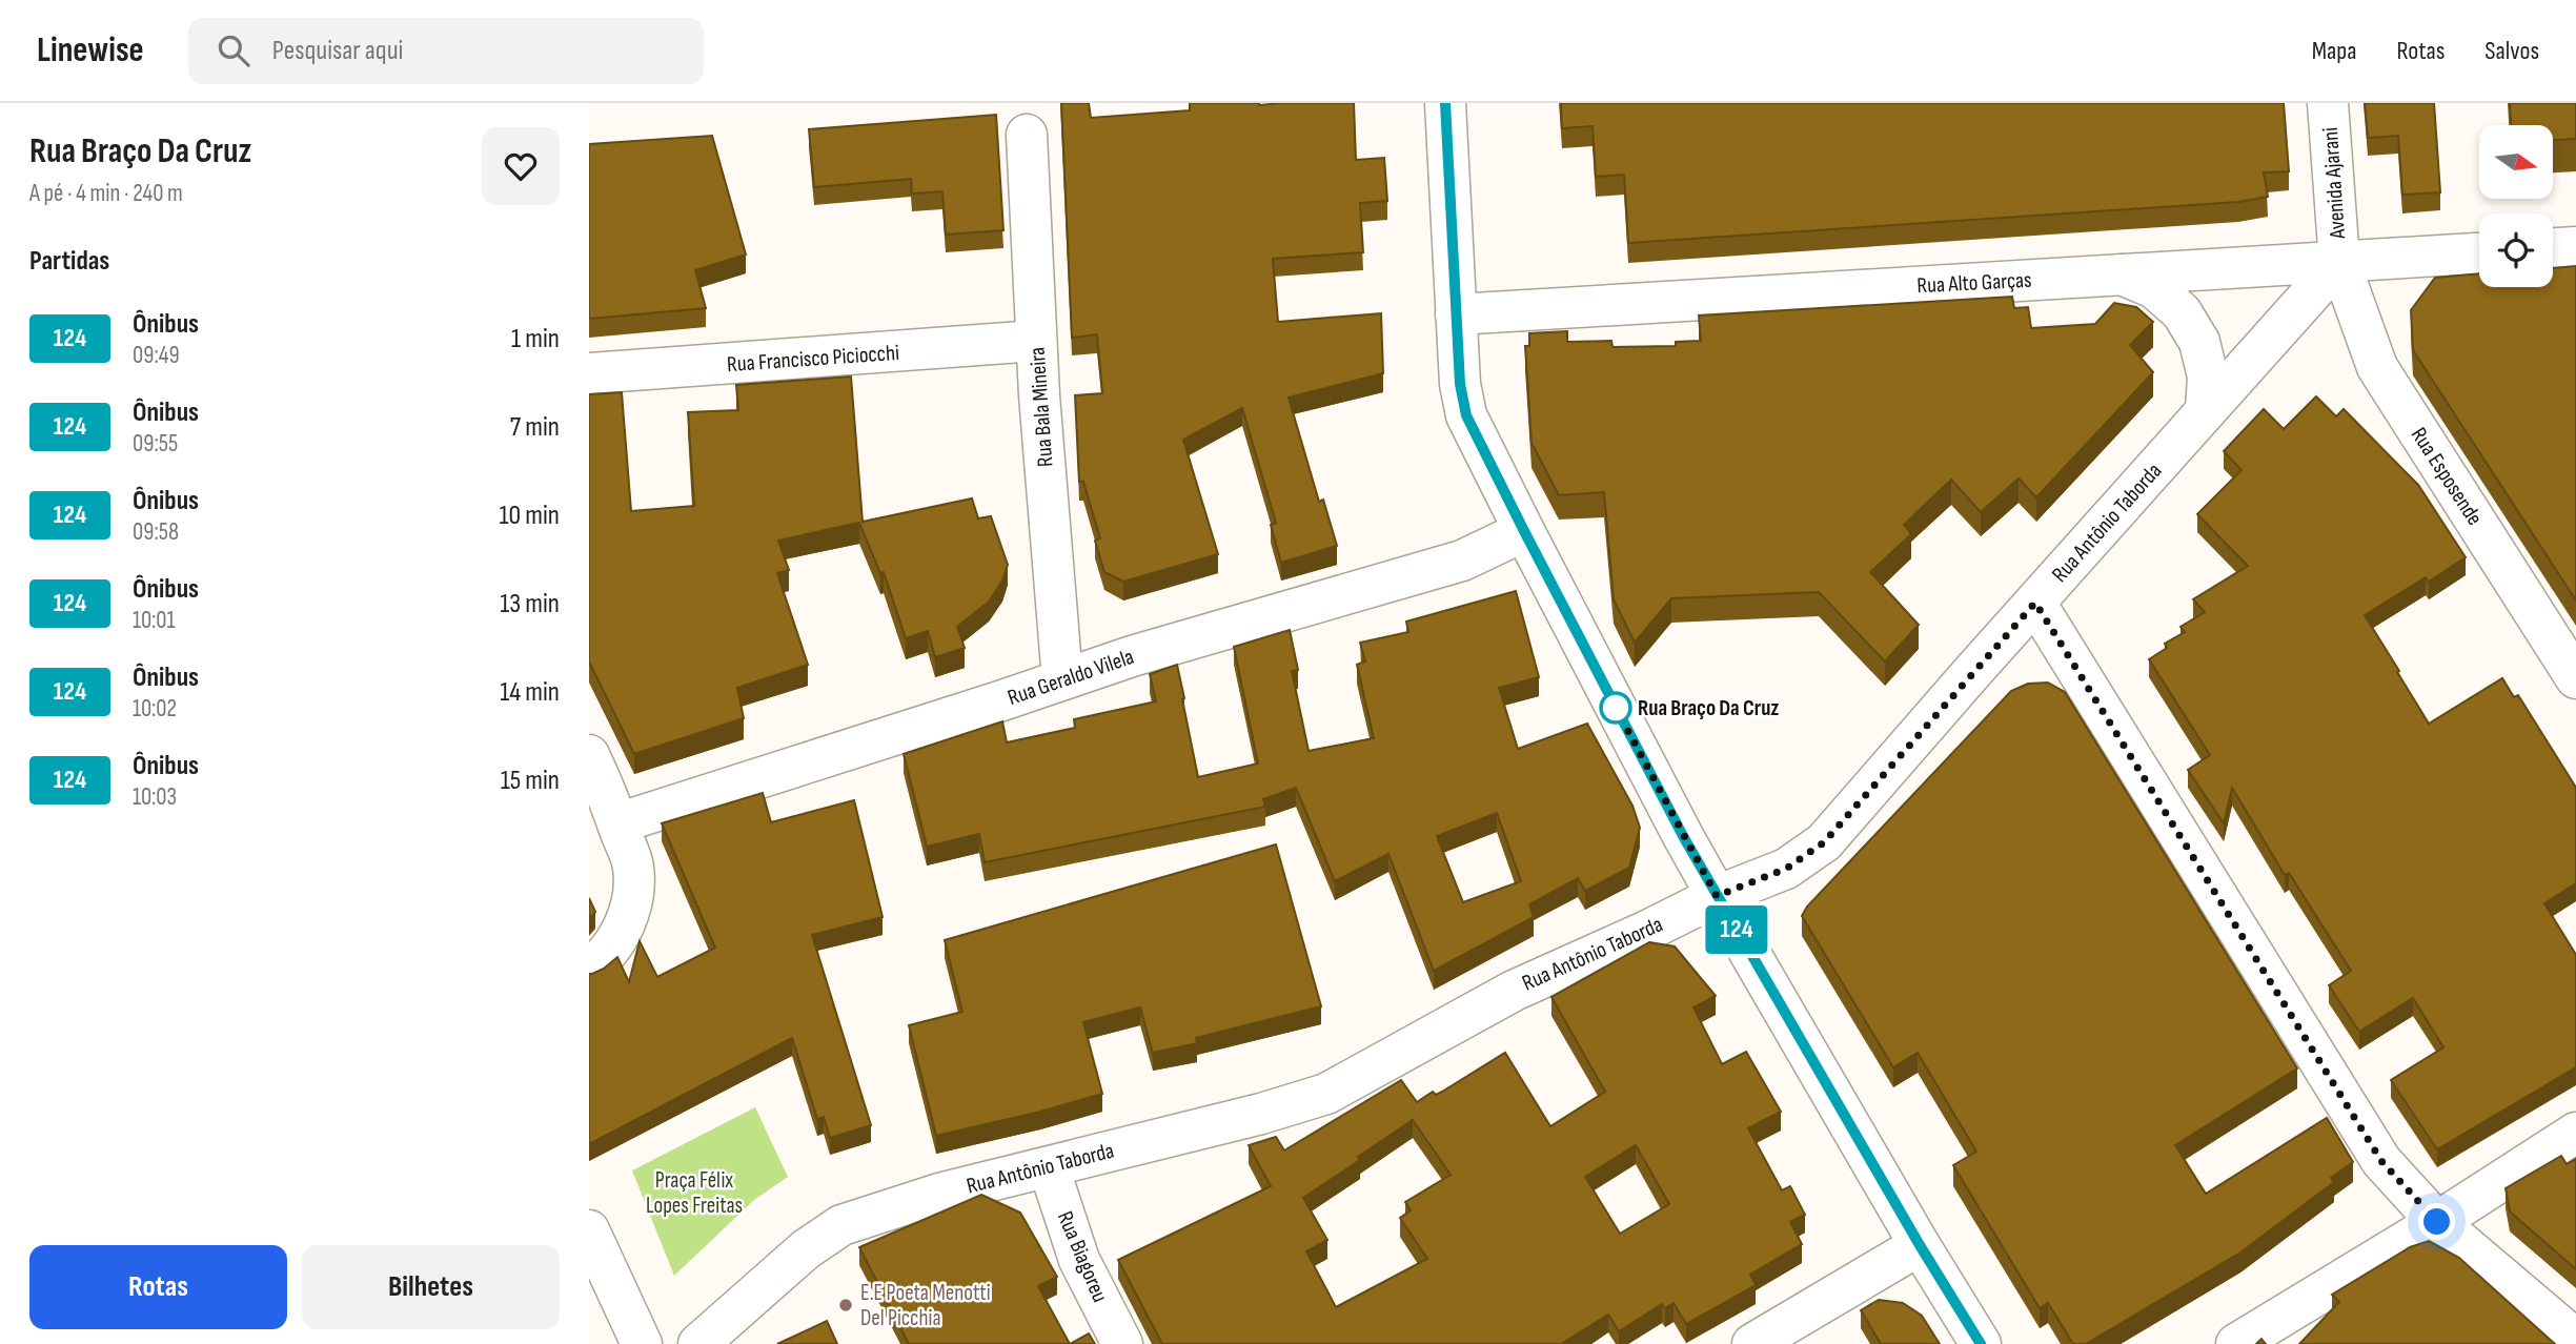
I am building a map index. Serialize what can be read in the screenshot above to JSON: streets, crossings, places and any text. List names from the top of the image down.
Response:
{
  "streets": {
    "street": [
      "Avenida Ajarani",
      "Rua Alto Garças",
      "Rua Francisco Piciocchi",
      "Rua Bala Mineira",
      "Rua Esposende",
      "Rua Antônio Taborda",
      "Rua Geraldo Vilela",
      "Rua Biagoreu"
    ]
  },
  "crossings": [
    ["Avenida Ajarani", "Rua Alto Garças"],
    ["Avenida Ajarani", "Rua Esposende"],
    ["Avenida Ajarani", "Rua Antônio Taborda"],
    ["Rua Alto Garças", "Rua Esposende"],
    ["Rua Alto Garças", "Rua Antônio Taborda"],
    ["Rua Francisco Piciocchi", "Rua Bala Mineira"],
    ["Rua Bala Mineira", "Rua Geraldo Vilela"],
    ["Rua Esposende", "Rua Antônio Taborda"],
    ["Rua Antônio Taborda", "Rua Biagoreu"]
  ],
  "parks": ["Praça Félix Lopes Freitas"],
  "places": ["Rua Braço Da Cruz", "E.E Poeta Menotti Del Picchia"],
  "lines": ["bus line 124"],
  "north": "right",
  "page": {
    "header": "Linewise",
    "search": "Pesquisar aqui",
    "nav": ["Mapa", "Rotas", "Salvos"],
    "heading": [
      ["Rua Braço Da Cruz", "A pé · 4 min · 240 m"],
      "Partidas"
    ],
    "on_map": "124",
    "list": [
      {
        "mark": "124",
        "name": "Ônibus",
        "note": "09:49",
        "value": "1 min"
      },
      {
        "mark": "124",
        "name": "Ônibus",
        "note": "09:55",
        "value": "7 min"
      },
      {
        "mark": "124",
        "name": "Ônibus",
        "note": "09:58",
        "value": "10 min"
      },
      {
        "mark": "124",
        "name": "Ônibus",
        "note": "10:01",
        "value": "13 min"
      },
      {
        "mark": "124",
        "name": "Ônibus",
        "note": "10:02",
        "value": "14 min"
      },
      {
        "mark": "124",
        "name": "Ônibus",
        "note": "10:03",
        "value": "15 min"
      }
    ],
    "buttons": ["Rotas", "Bilhetes"]
  }
}
